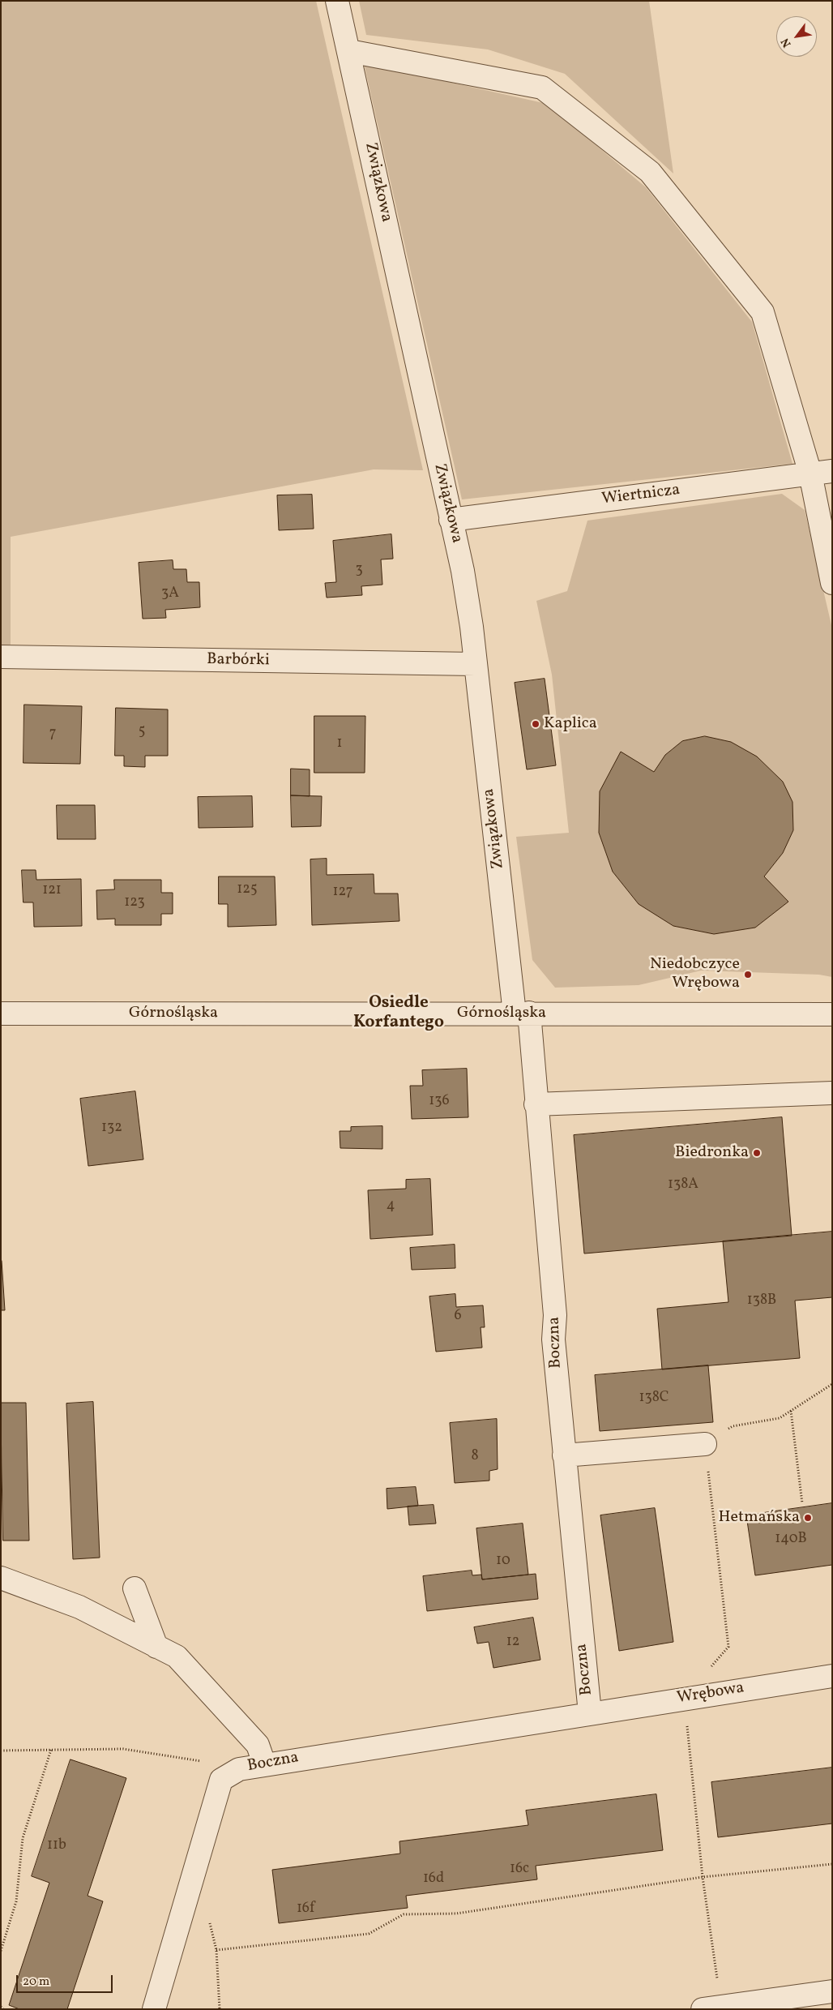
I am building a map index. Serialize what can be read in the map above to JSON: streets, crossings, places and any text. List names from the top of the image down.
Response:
{
  "streets": {
    "street": [
      "Związkowa",
      "Wiertnicza",
      "Barbórki",
      "Górnośląska",
      "Boczna",
      "Wrębowa"
    ]
  },
  "crossings": [
    ["Związkowa", "Wiertnicza"],
    ["Związkowa", "Barbórki"],
    ["Związkowa", "Górnośląska"],
    ["Związkowa", "Boczna"],
    ["Górnośląska", "Boczna"],
    ["Boczna", "Wrębowa"]
  ],
  "districts": ["Osiedle Korfantego"],
  "places": [
    "Kaplica",
    "Niedobczyce Wrębowa",
    "Biedronka",
    "Hetmańska"
  ],
  "house_numbers": [
    "3",
    "3A",
    "5",
    "7",
    "1",
    "125",
    "121",
    "127",
    "123",
    "136",
    "132",
    "138A",
    "4",
    "138B",
    "6",
    "138C",
    "8",
    "140B",
    "10",
    "12",
    "11b",
    "16c",
    "16d",
    "16f"
  ],
  "scale_bar": "20 m",
  "north": "bottom left"
}
